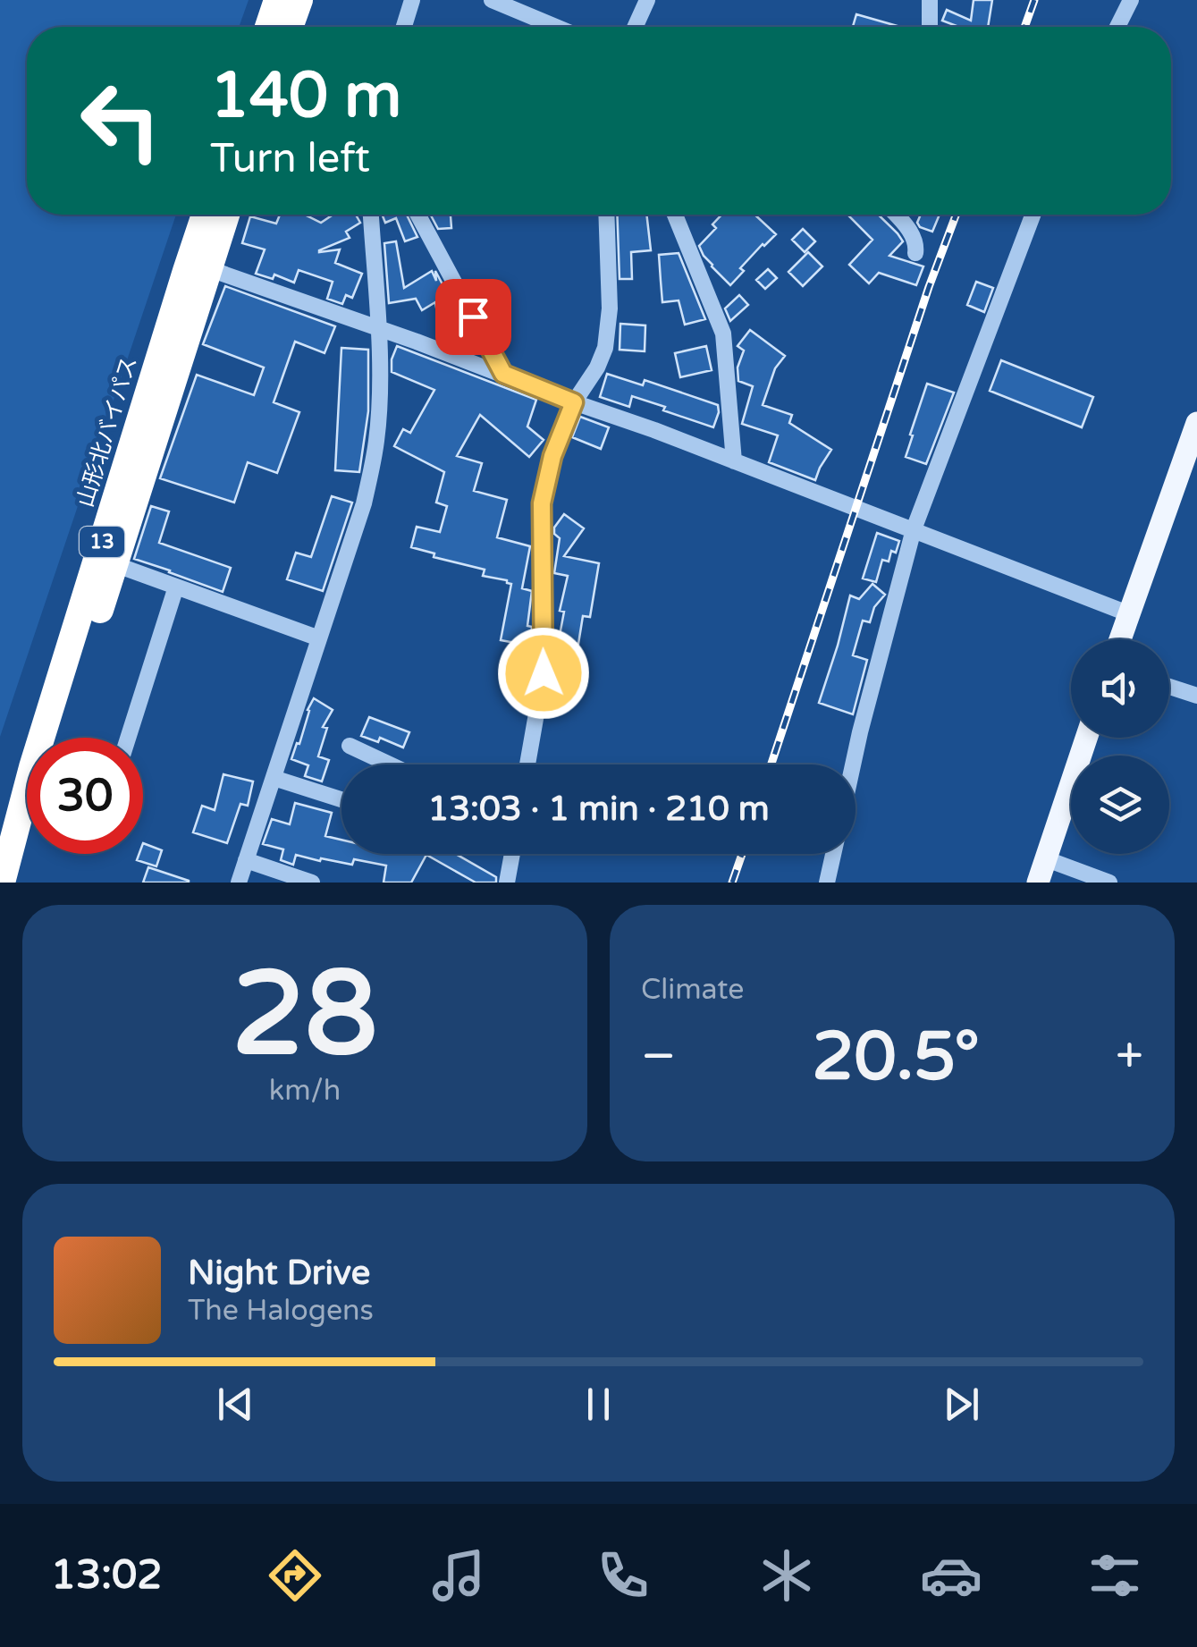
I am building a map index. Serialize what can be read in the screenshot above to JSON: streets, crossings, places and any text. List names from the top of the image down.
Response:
{
  "streets": {
    "highway": ["山形北バイパス", "13"]
  },
  "page": {
    "turn": ["140 m", "Turn left"],
    "limit": "30",
    "trip": "13:03 · 1 min · 210 m",
    "tile": [
      ["28", "km/h"],
      "Climate"
    ],
    "heat": ["−", "20.5°", "+"],
    "song": ["Night Drive", "The Halogens"],
    "tabs": "13:02"
  }
}
